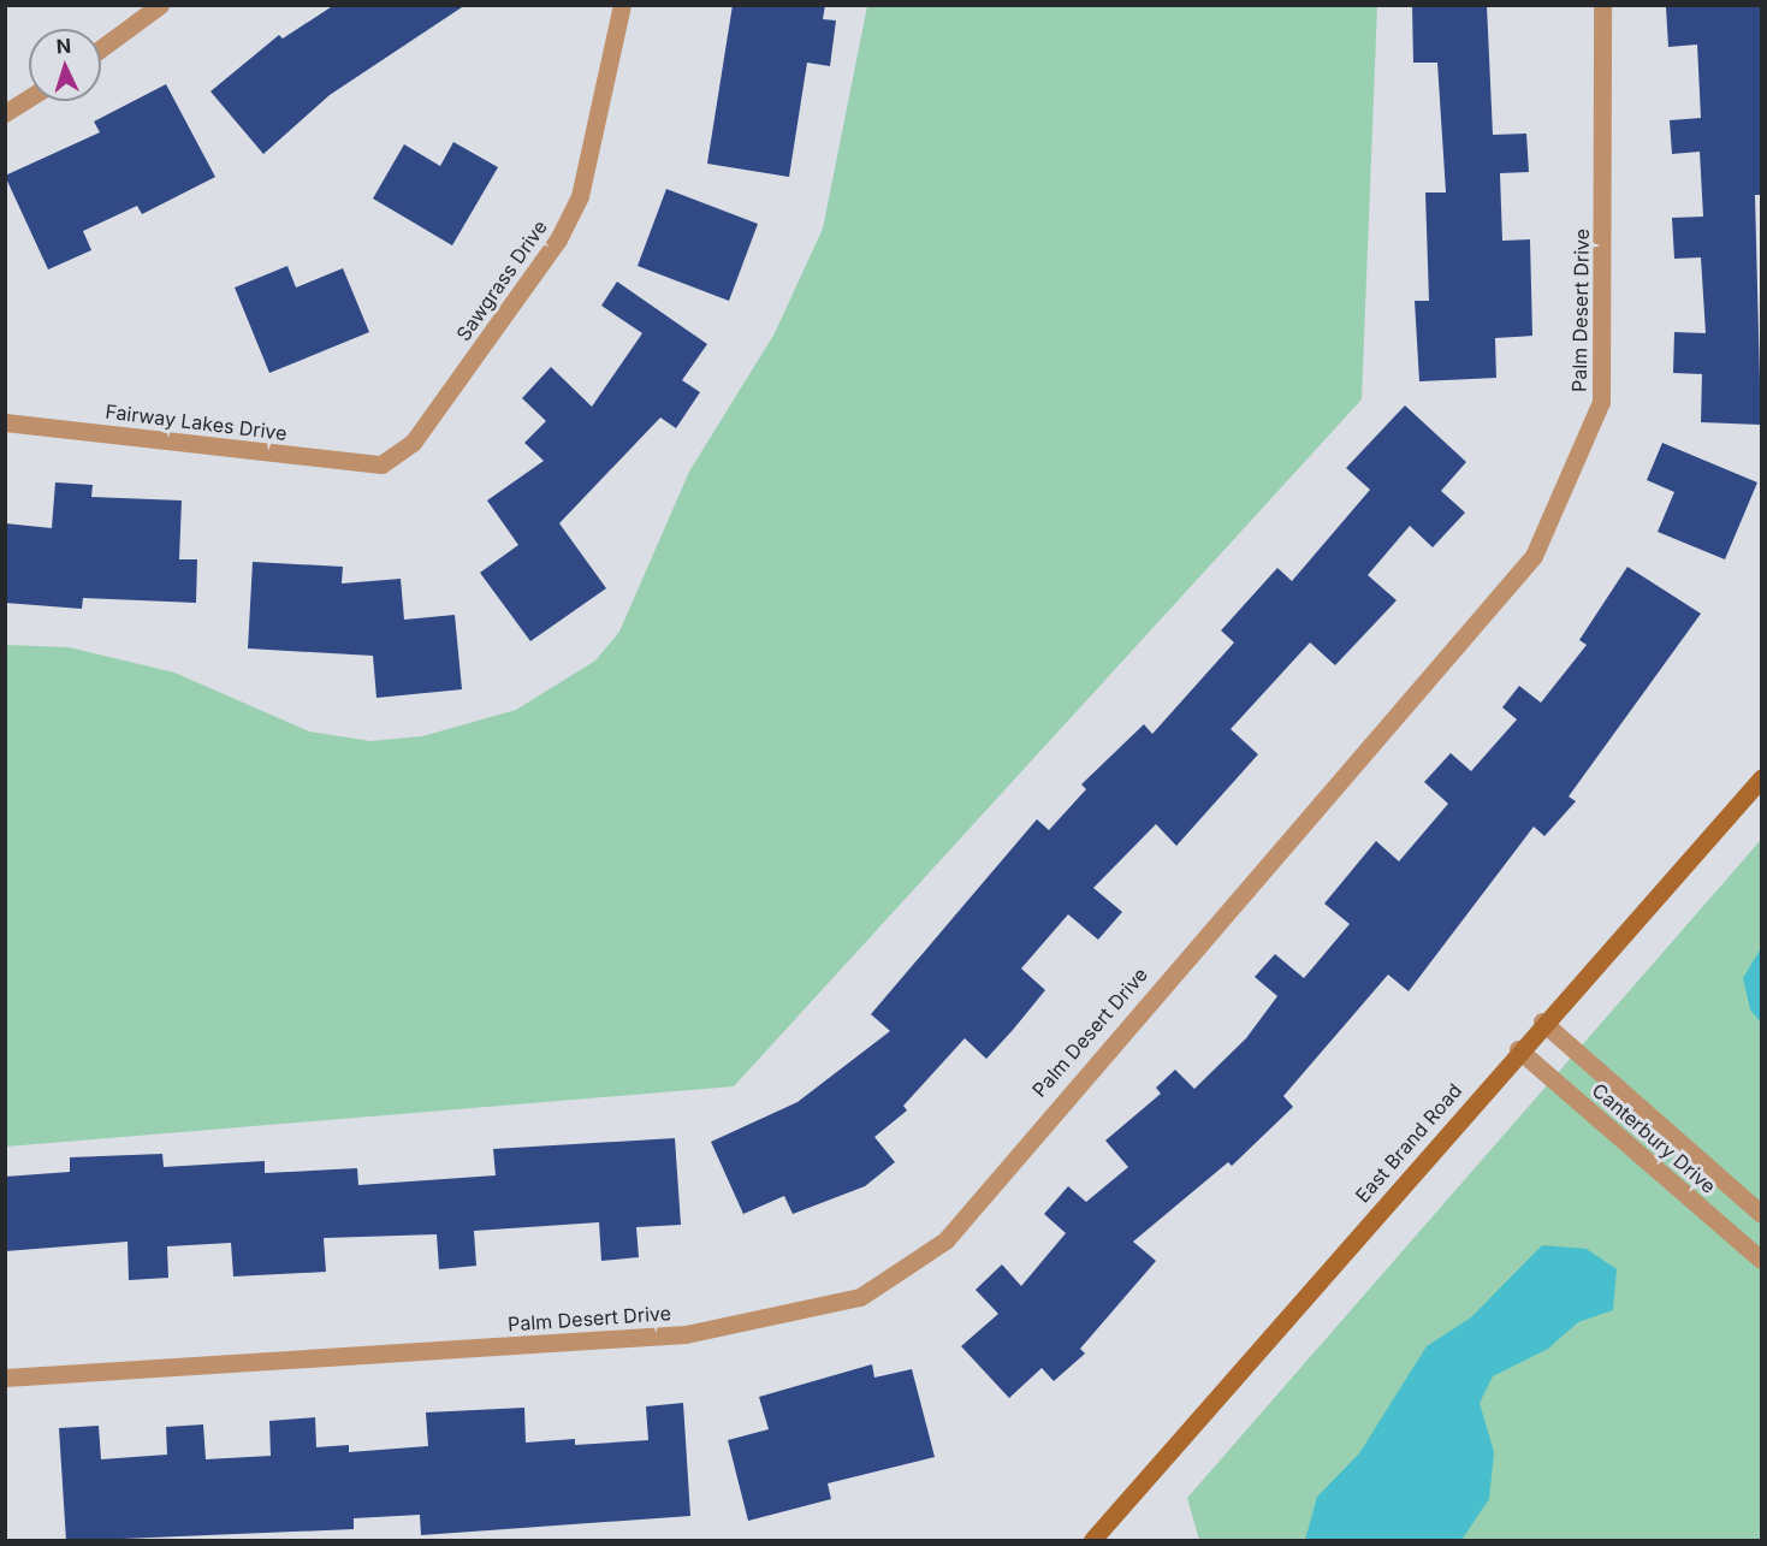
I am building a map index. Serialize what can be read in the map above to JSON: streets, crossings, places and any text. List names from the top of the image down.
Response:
{
  "streets": {
    "main road": ["East Brand Road"],
    "street": [
      "Sawgrass Drive",
      "Palm Desert Drive",
      "Fairway Lakes Drive",
      "Canterbury Drive"
    ]
  },
  "crossings": [
    ["Sawgrass Drive", "Fairway Lakes Drive"],
    ["Canterbury Drive", "East Brand Road"]
  ],
  "north": "top"
}
